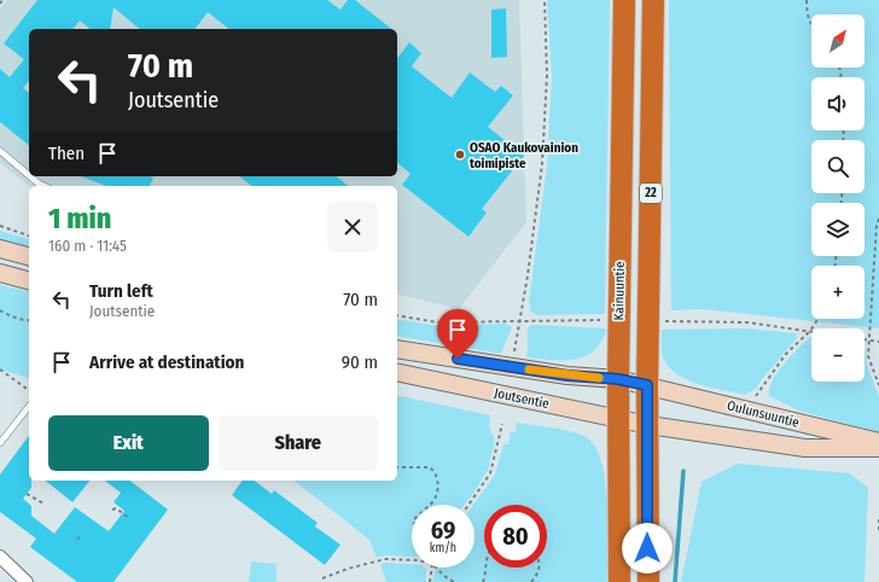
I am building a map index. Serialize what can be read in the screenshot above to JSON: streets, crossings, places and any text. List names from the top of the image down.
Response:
{
  "streets": {
    "highway": ["22", "Kainuuntie"],
    "main road": ["Joutsentie", "Oulunsuuntie"]
  },
  "crossings": [
    ["22", "Joutsentie"],
    ["22", "Oulunsuuntie"],
    ["Kainuuntie", "Joutsentie"],
    ["Joutsentie", "Oulunsuuntie"]
  ],
  "places": ["OSAO Kaukovainion toimipiste"],
  "north": "top right",
  "page": {
    "map_buttons": ["+", "−"],
    "turn": ["70 m", "Joutsentie"],
    "then": "Then",
    "heading": ["1 min", "160 m · 11:45"],
    "list": [
      {
        "name": "Turn left",
        "note": "Joutsentie",
        "value": "70 m"
      },
      {
        "name": "Arrive at destination",
        "value": "90 m"
      }
    ],
    "buttons": ["Exit", "Share"],
    "speed": "69 km/h",
    "limit": "80"
  }
}
